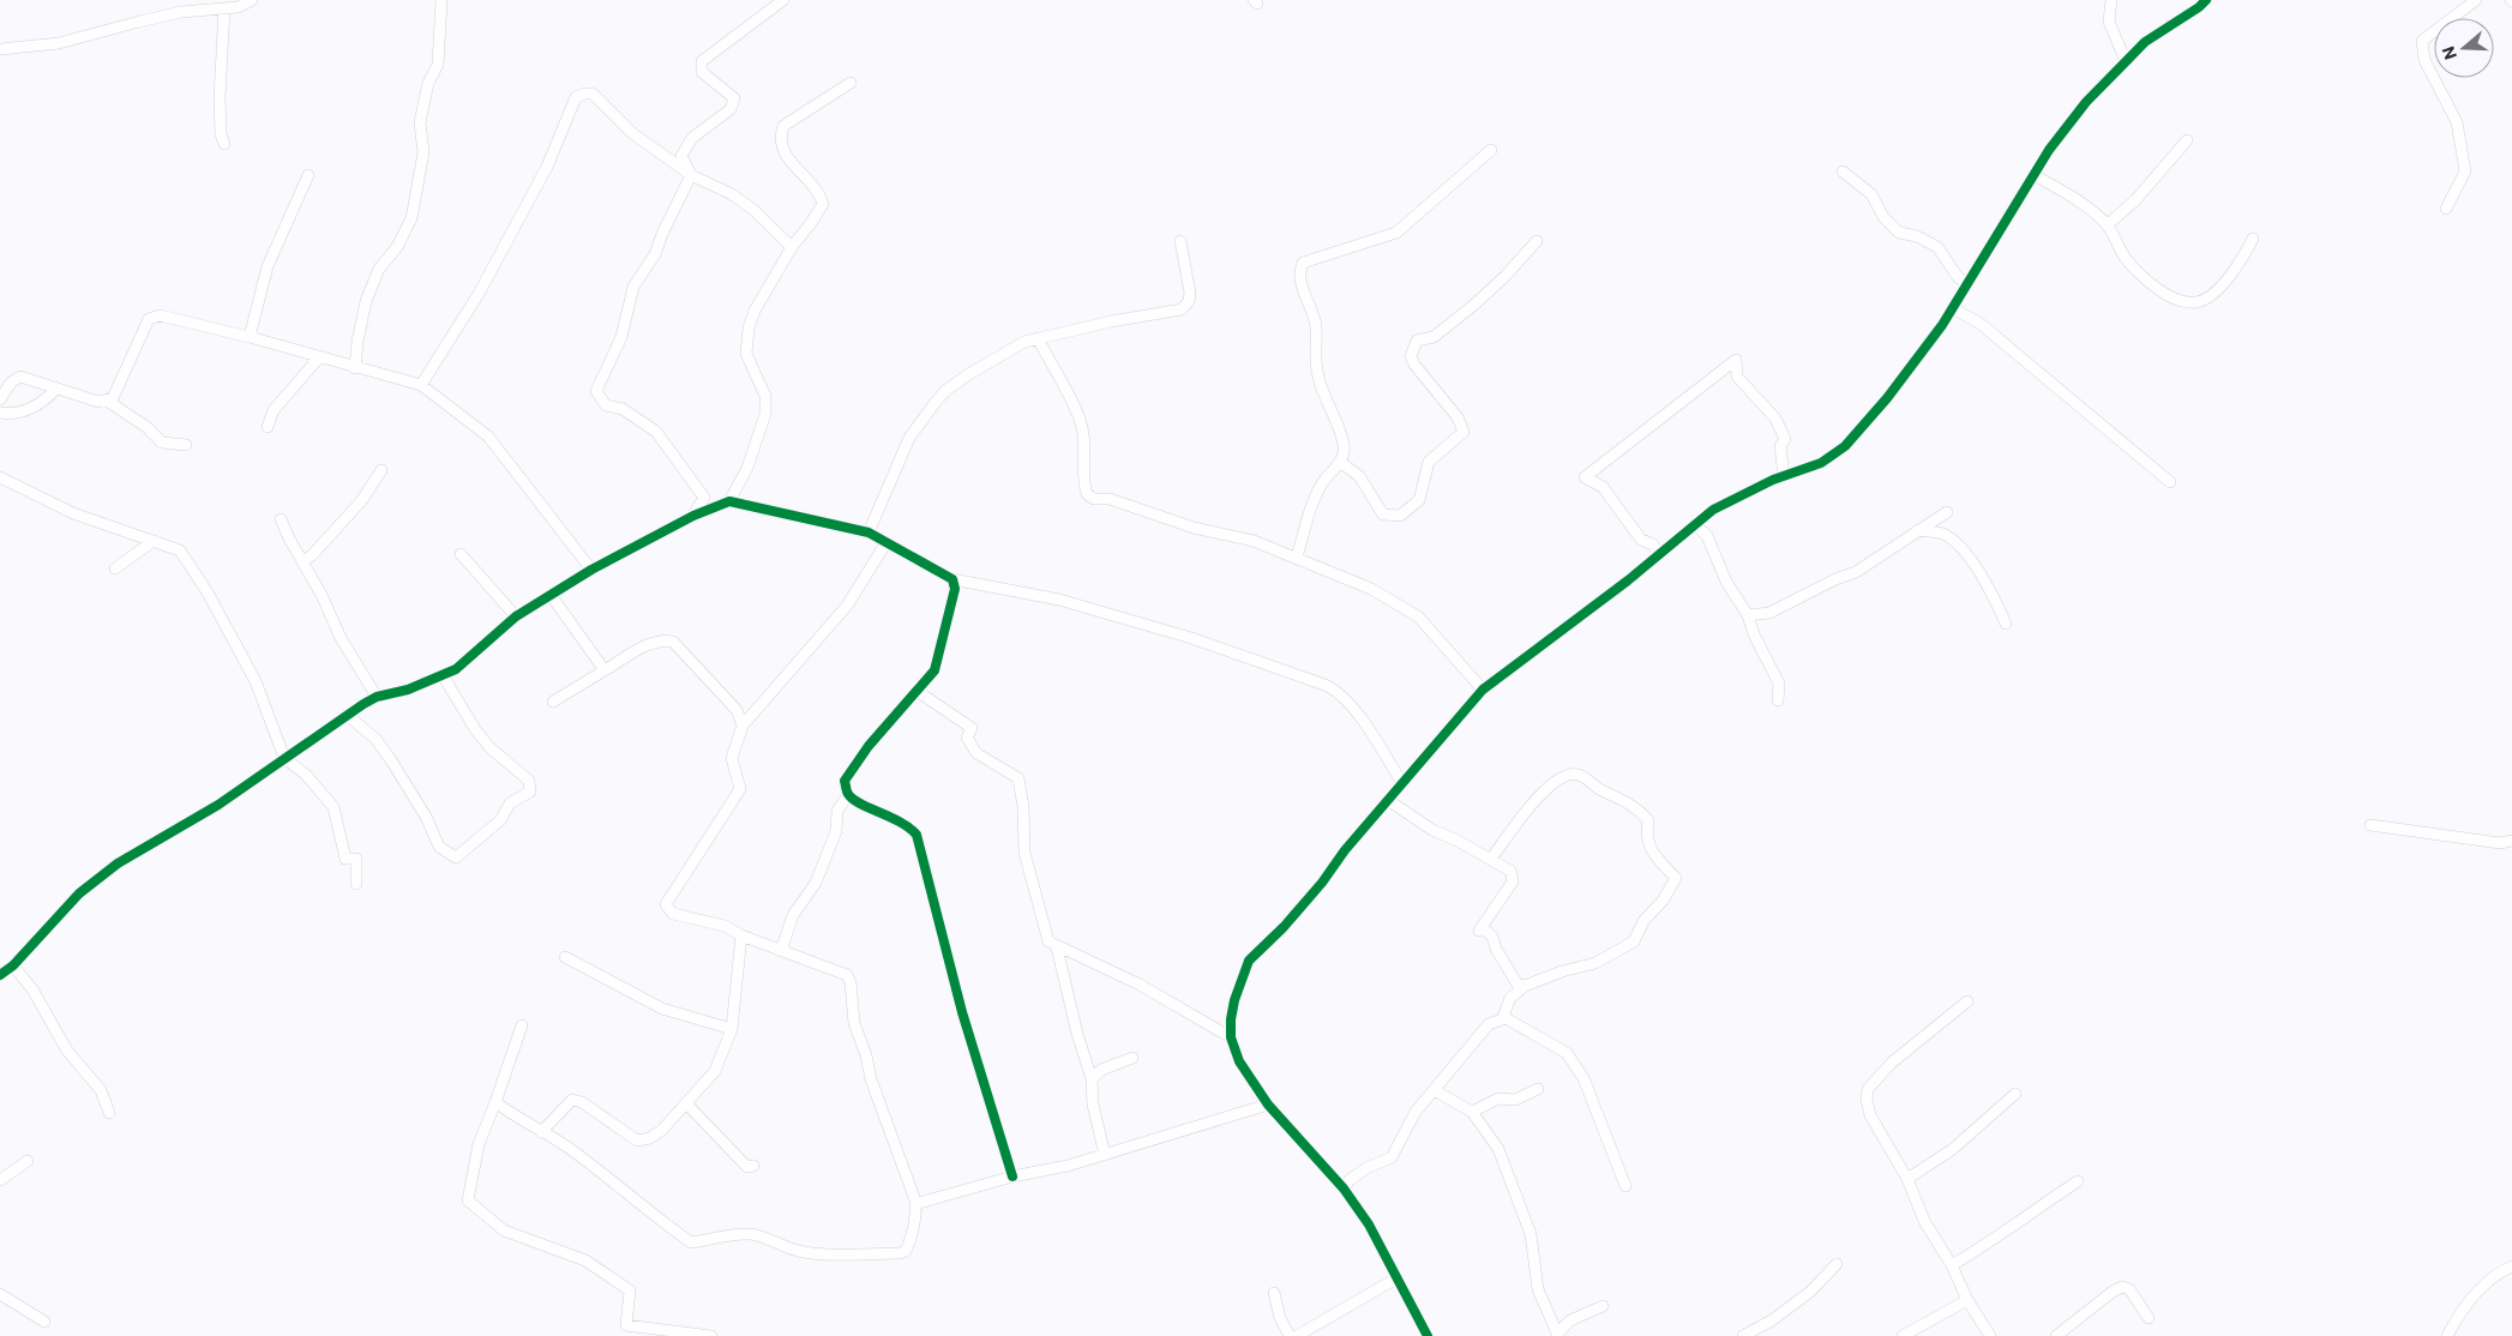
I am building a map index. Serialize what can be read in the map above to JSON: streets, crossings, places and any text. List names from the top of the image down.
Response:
{
  "north": "left"
}
